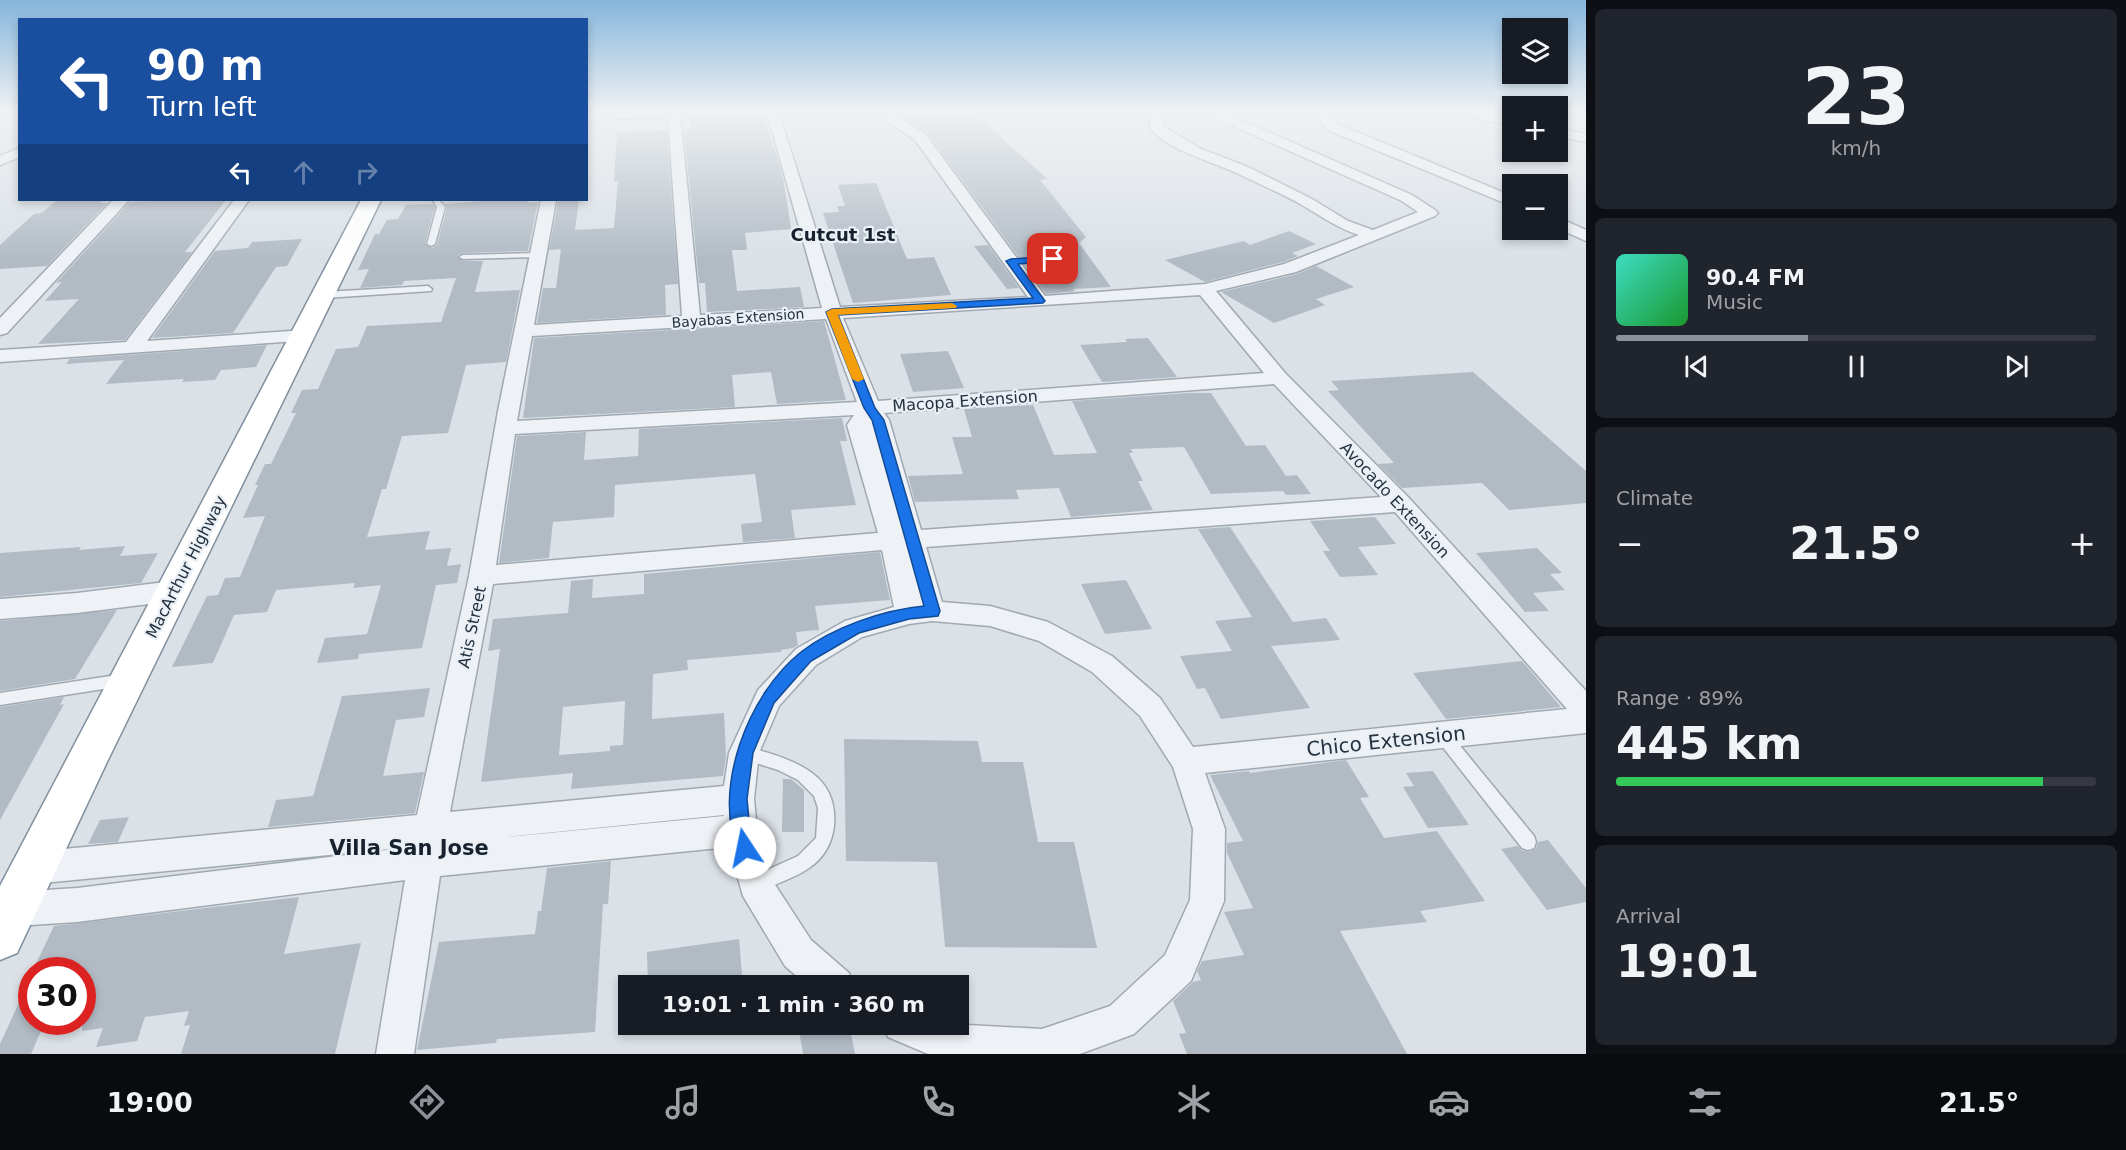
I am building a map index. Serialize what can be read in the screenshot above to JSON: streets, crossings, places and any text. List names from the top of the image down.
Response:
{
  "streets": {
    "highway": ["MacArthur Highway"],
    "street": [
      "Bayabas Extension",
      "Macopa Extension",
      "Avocado Extension",
      "Atis Street",
      "Chico Extension"
    ]
  },
  "crossings": [
    ["Bayabas Extension", "Avocado Extension"],
    ["Bayabas Extension", "Atis Street"],
    ["Macopa Extension", "Avocado Extension"],
    ["Macopa Extension", "Atis Street"]
  ],
  "districts": ["Cutcut 1st", "Villa San Jose"],
  "page": {
    "tile": [
      ["23", "km/h"],
      "Climate",
      ["Range · 89%", "445 km"],
      ["Arrival", "19:01"]
    ],
    "map_buttons": ["+", "−"],
    "turn": ["90 m", "Turn left"],
    "song": ["90.4 FM", "Music"],
    "heat": ["−", "21.5°", "+"],
    "limit": "30",
    "trip": "19:01 · 1 min · 360 m",
    "tabs": ["19:00", "21.5°"]
  }
}
